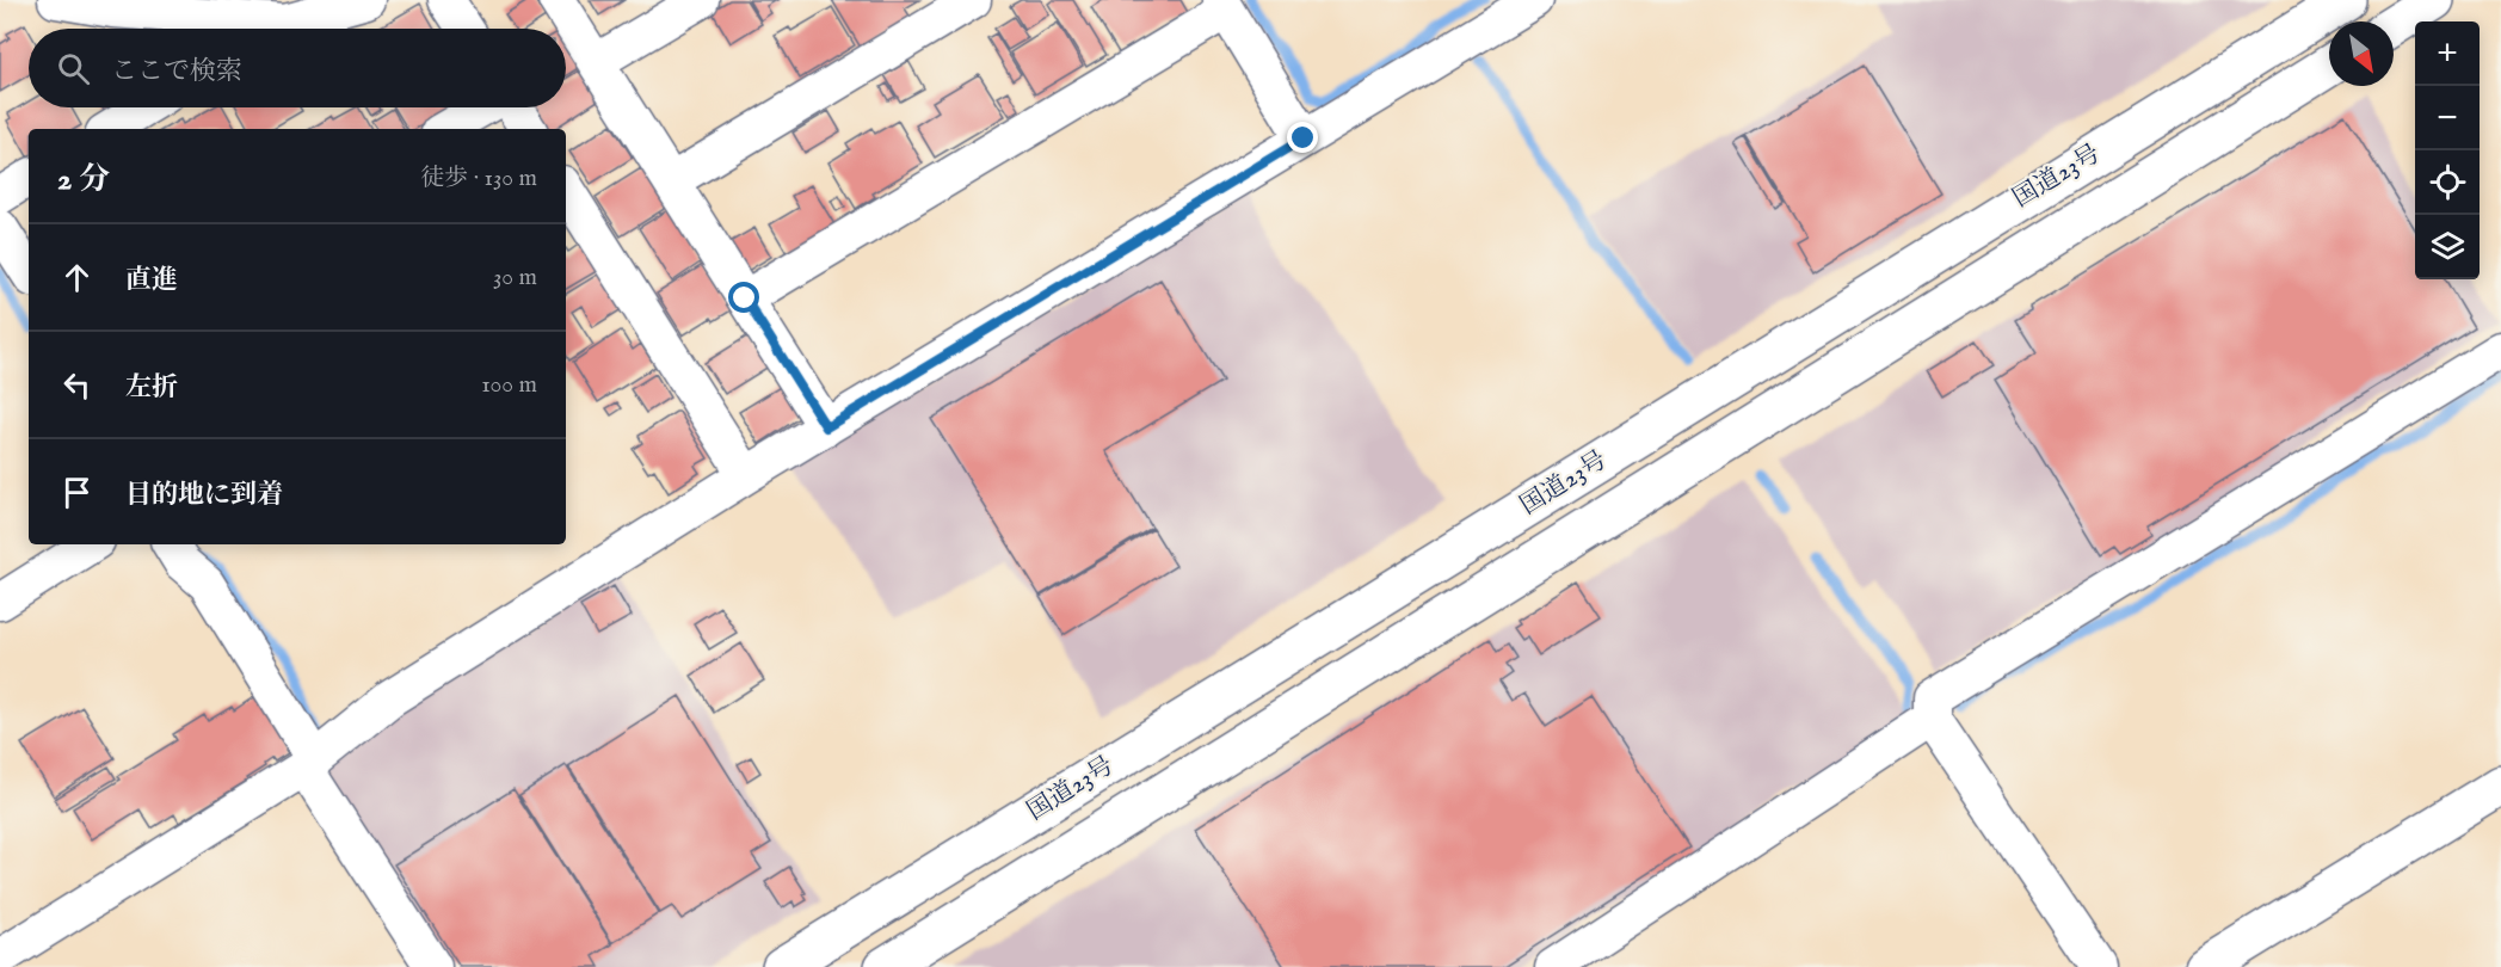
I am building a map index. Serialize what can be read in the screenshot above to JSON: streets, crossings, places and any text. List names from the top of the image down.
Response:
{
  "streets": {
    "main road": ["国道23号"]
  },
  "north": "bottom right",
  "page": {
    "map_buttons": ["+", "−"],
    "search": "ここで検索",
    "heading": ["2 分", "徒歩 · 130 m"],
    "list": [
      ["直進", "30 m"],
      ["左折", "100 m"],
      "目的地に到着"
    ]
  }
}
